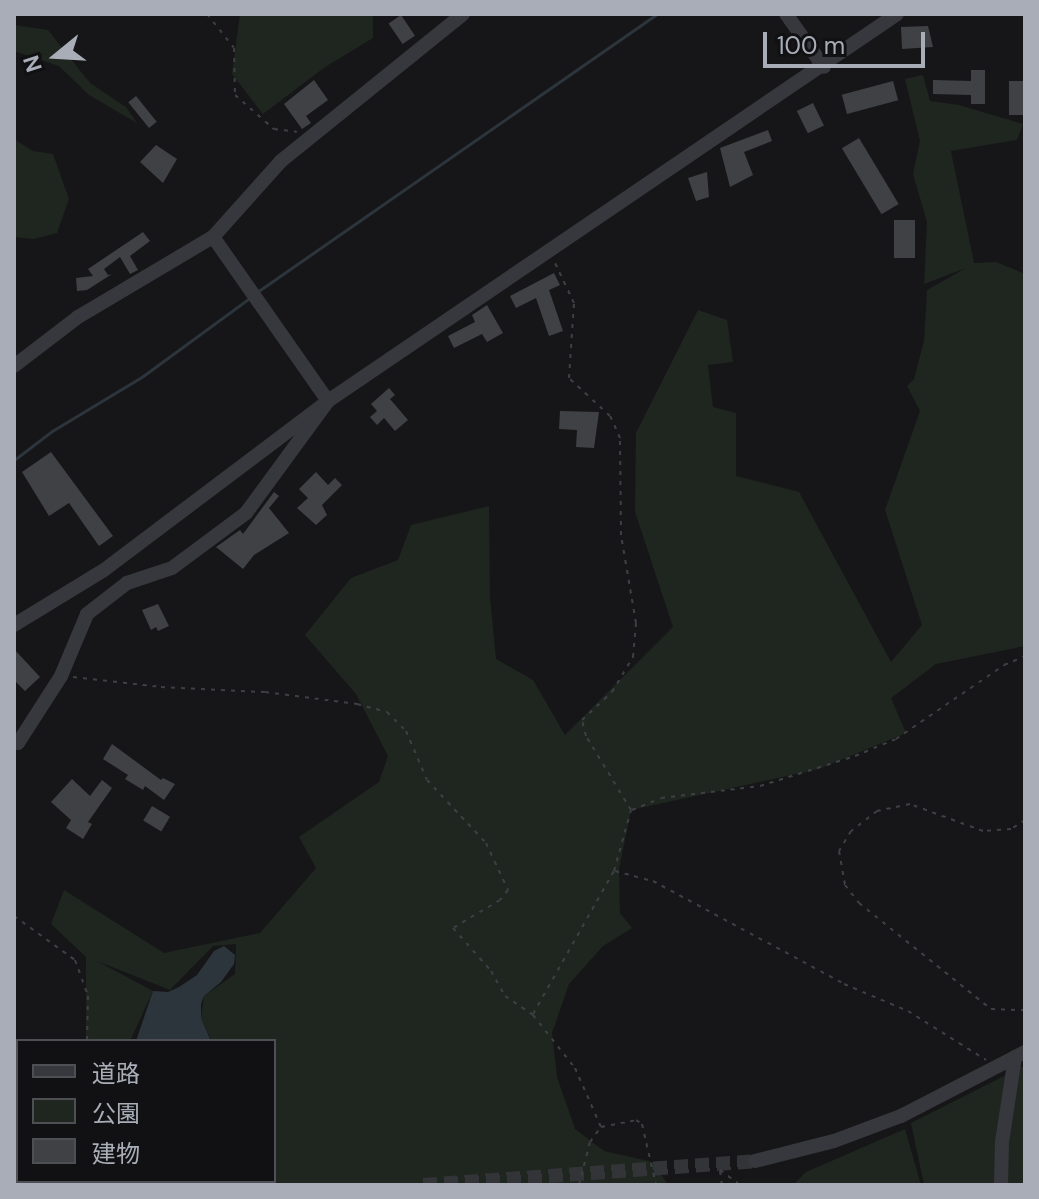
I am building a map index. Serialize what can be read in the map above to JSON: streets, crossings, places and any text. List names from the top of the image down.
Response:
{
  "legend": ["道路", "公園", "建物"],
  "scale_bar": "100 m",
  "north": "left"
}
